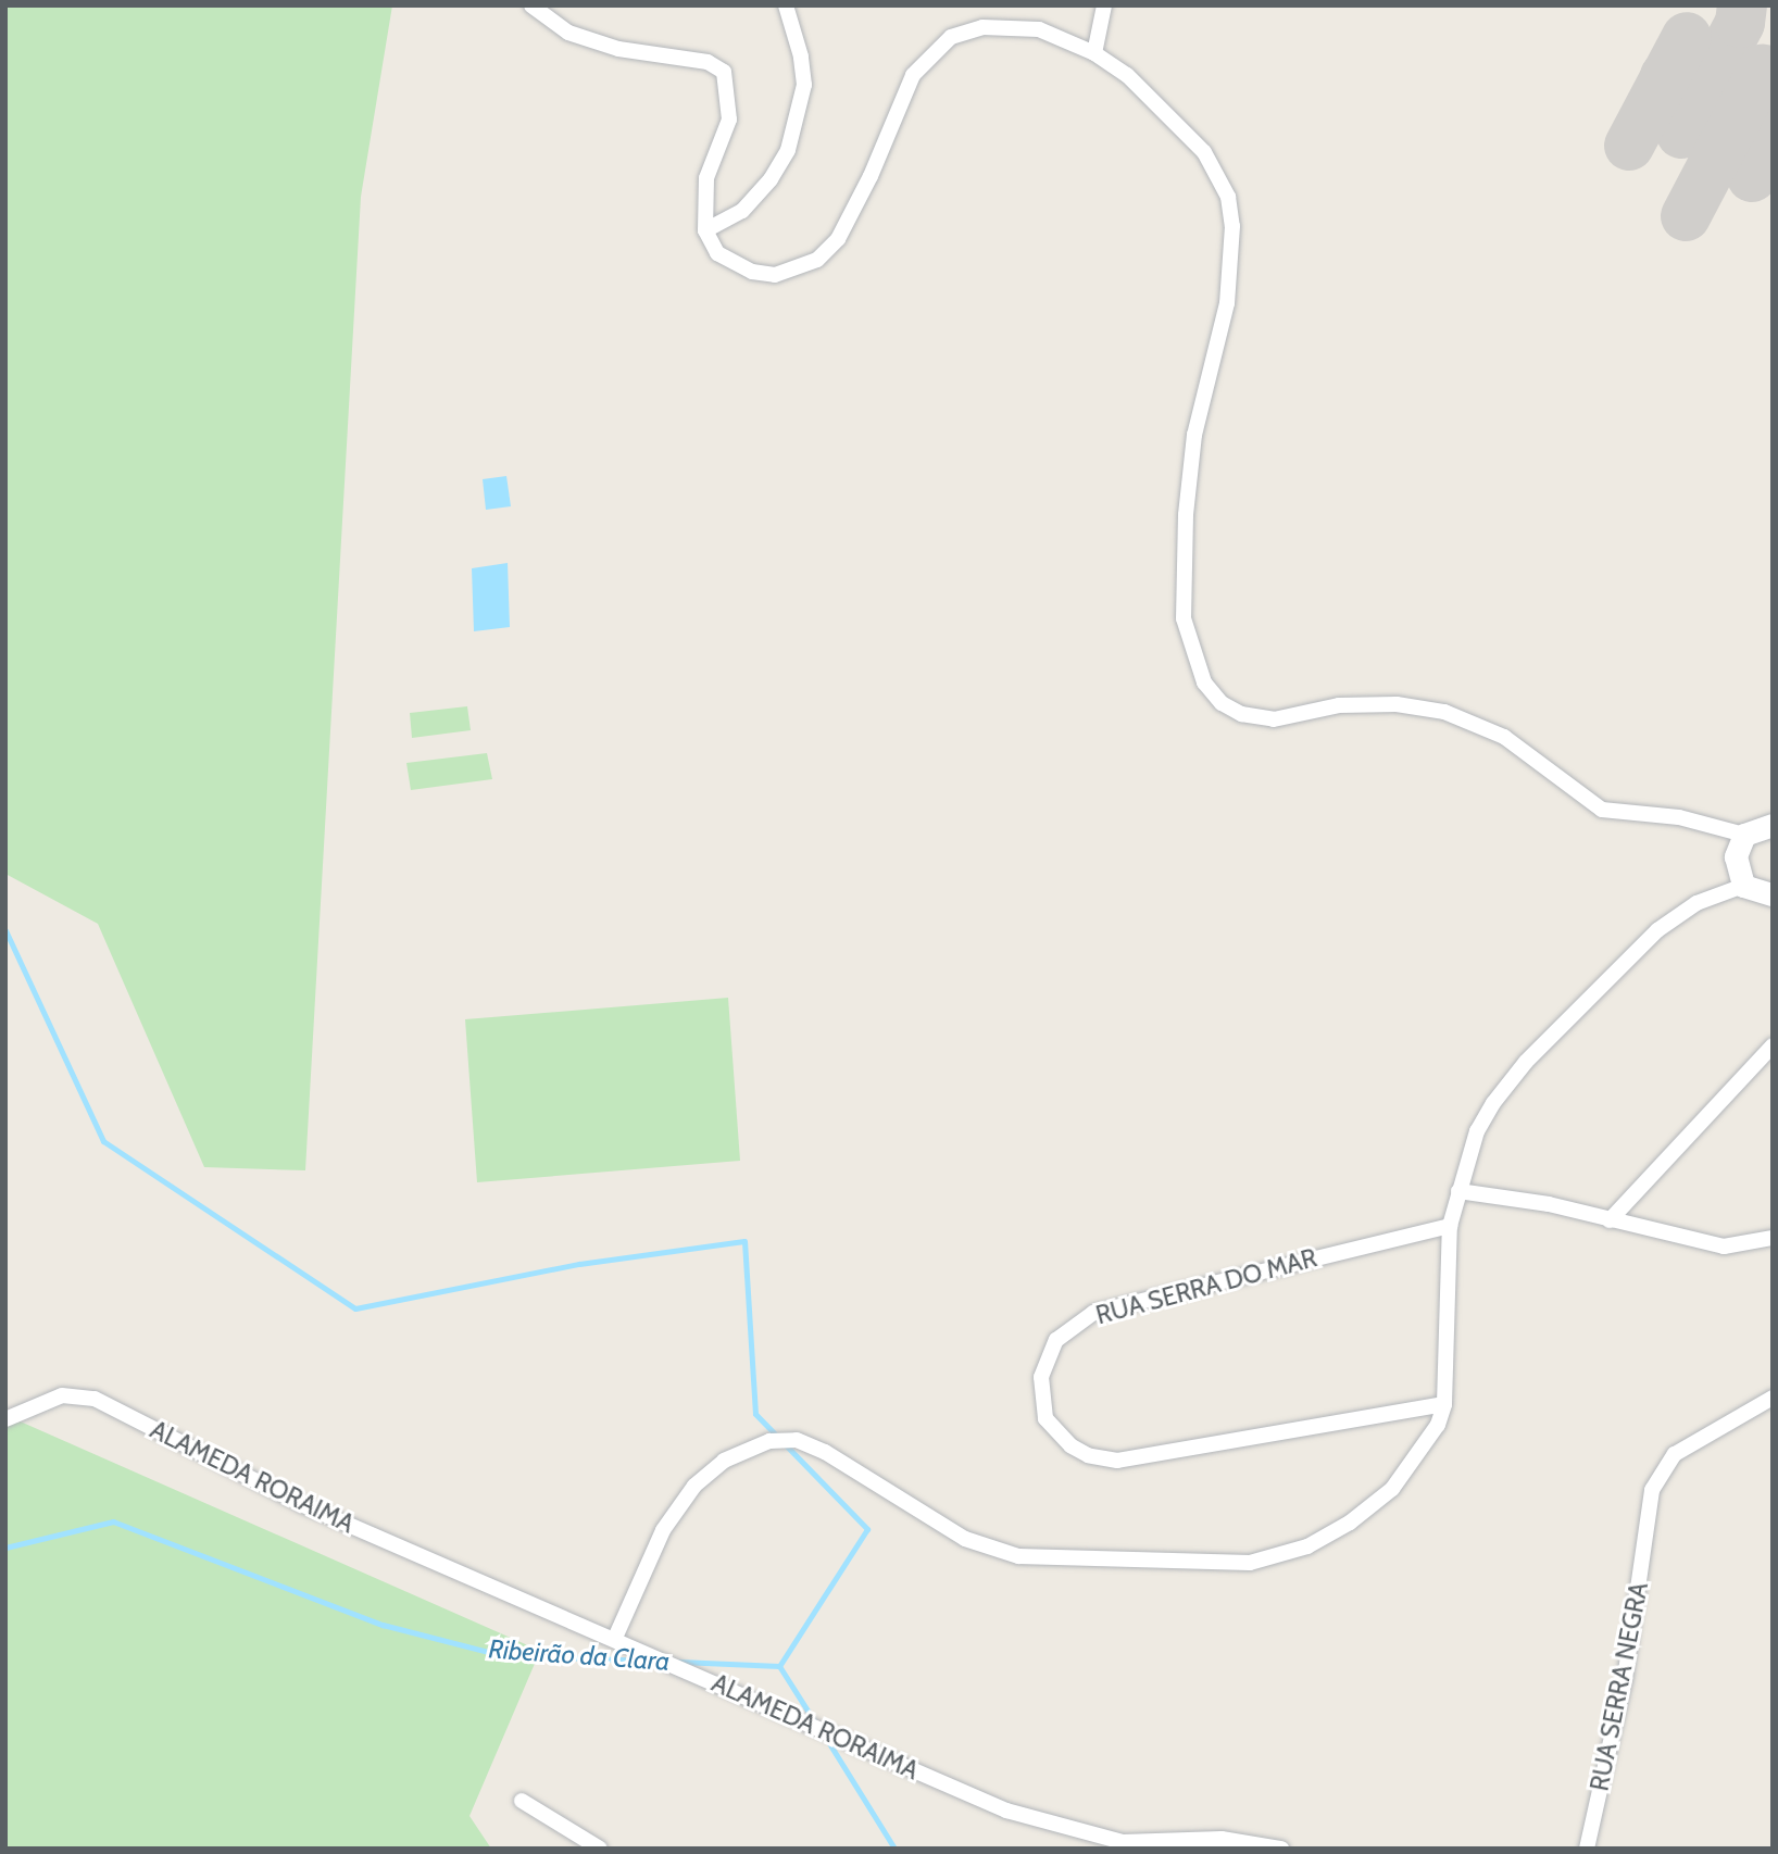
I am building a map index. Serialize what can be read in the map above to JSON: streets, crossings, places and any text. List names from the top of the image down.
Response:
{
  "streets": {
    "street": ["RUA SERRA DO MAR", "ALAMEDA RORAIMA", "RUA SERRA NEGRA"]
  },
  "water": ["Ribeirão da Clara"]
}
